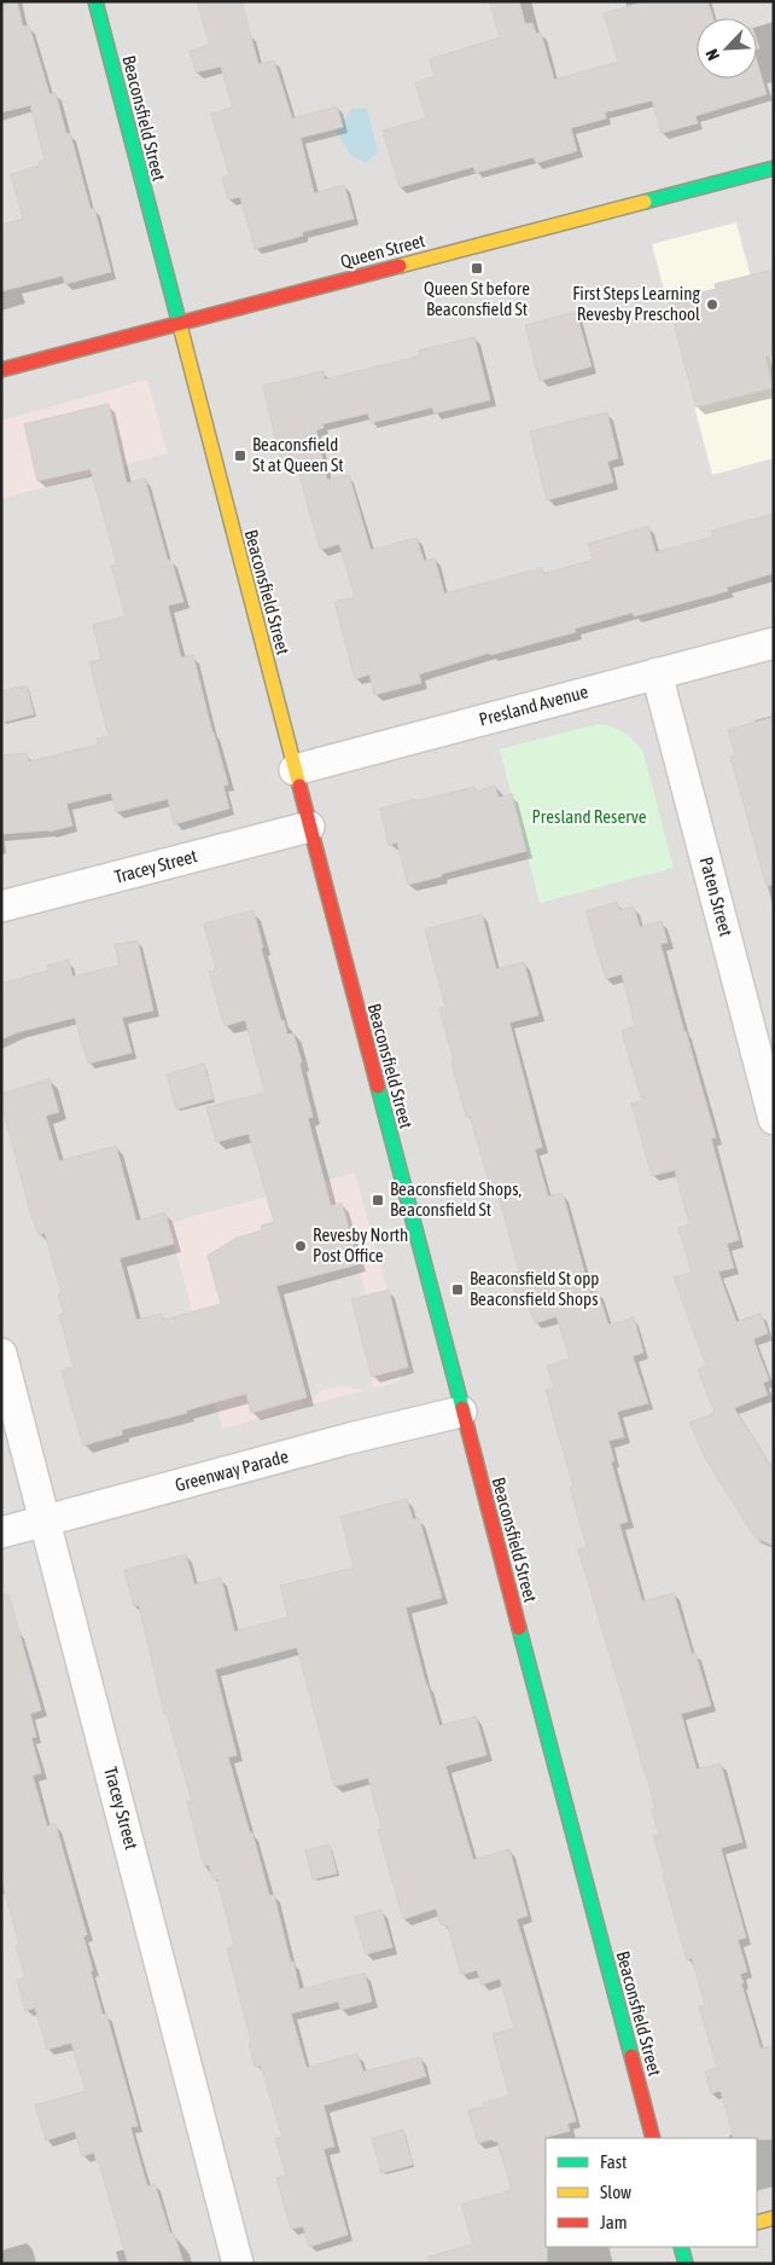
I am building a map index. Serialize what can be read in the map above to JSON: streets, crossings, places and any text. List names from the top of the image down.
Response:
{
  "streets": {
    "main road": ["Beaconsfield Street", "Queen Street"],
    "street": [
      "Presland Avenue",
      "Tracey Street",
      "Paten Street",
      "Greenway Parade"
    ]
  },
  "crossings": [
    ["Beaconsfield Street", "Queen Street"],
    ["Beaconsfield Street", "Presland Avenue"],
    ["Beaconsfield Street", "Tracey Street"],
    ["Beaconsfield Street", "Greenway Parade"],
    ["Presland Avenue", "Paten Street"],
    ["Tracey Street", "Greenway Parade"]
  ],
  "parks": ["Presland Reserve"],
  "places": {
    "transit": [
      "Queen St before Beaconsfield St",
      "Beaconsfield St at Queen St",
      "Beaconsfield Shops, Beaconsfield St",
      "Beaconsfield St opp Beaconsfield Shops"
    ],
    "other": ["First Steps Learning Revesby Preschool", "Revesby North Post Office"]
  },
  "legend": ["Fast", "Slow", "Jam"],
  "north": "bottom left"
}
